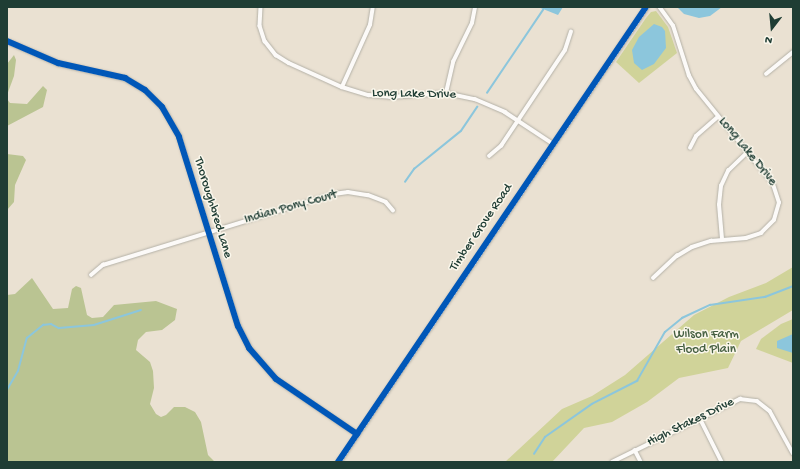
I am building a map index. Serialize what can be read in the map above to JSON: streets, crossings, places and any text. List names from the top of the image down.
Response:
{
  "streets": {
    "street": [
      "Long Lake Drive",
      "Thoroughbred Lane",
      "Indian Pony Court",
      "Timber Grove Road",
      "High Stakes Drive"
    ]
  },
  "crossings": [
    ["Long Lake Drive", "Timber Grove Road"],
    ["Thoroughbred Lane", "Indian Pony Court"],
    ["Thoroughbred Lane", "Timber Grove Road"]
  ],
  "parks": ["Wilson Farm Flood Plain"],
  "north": "bottom"
}
